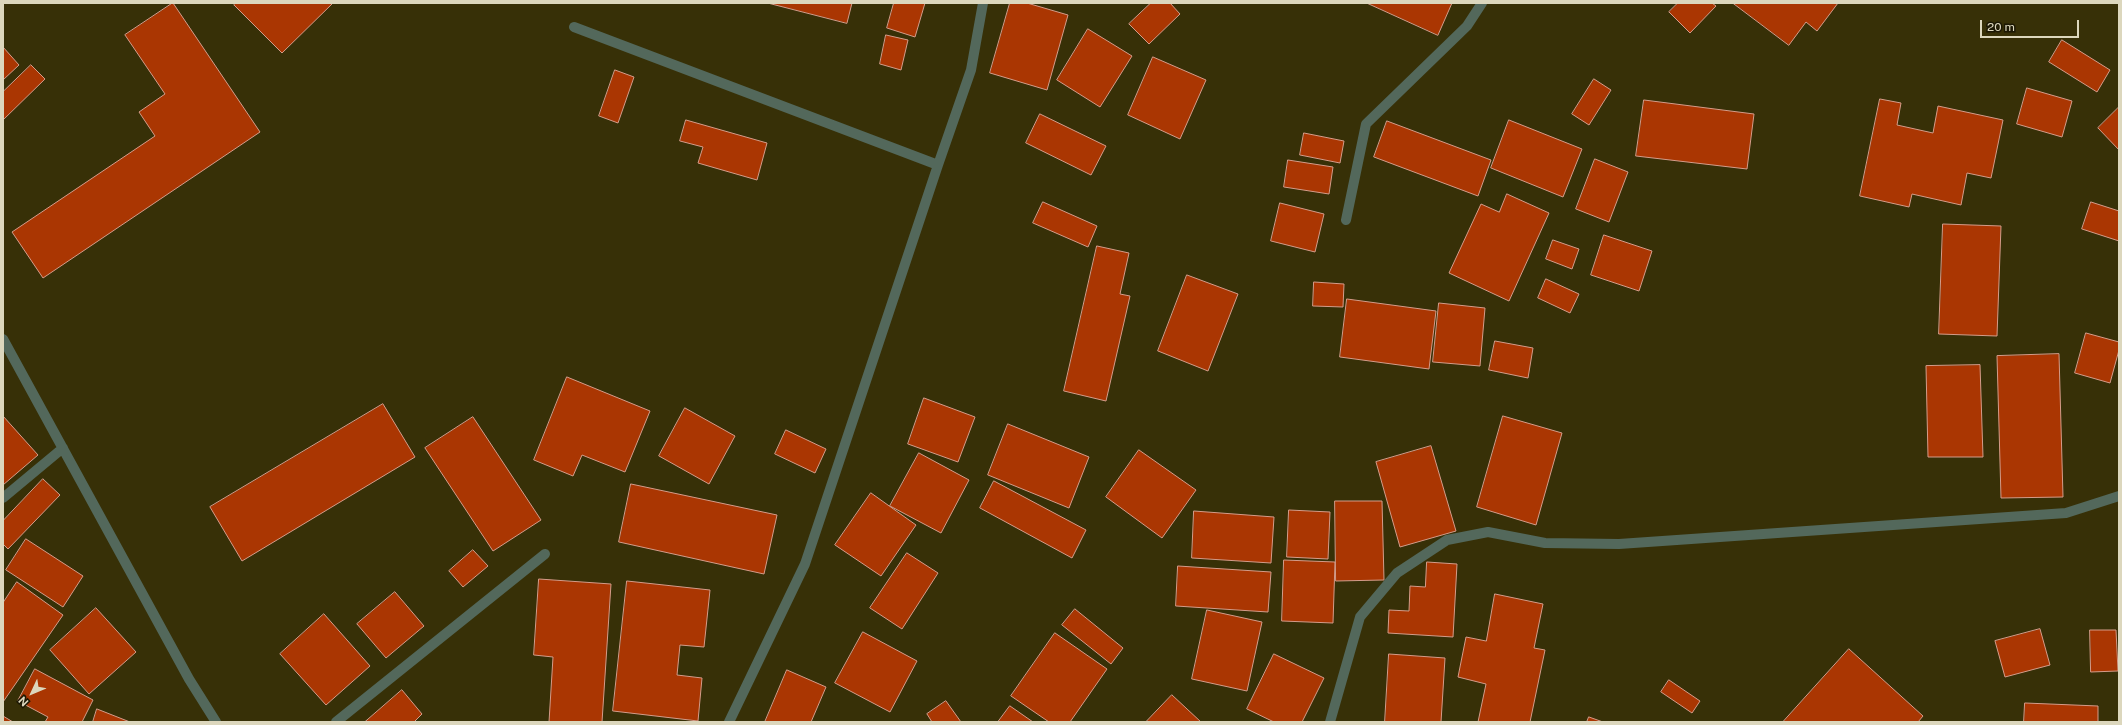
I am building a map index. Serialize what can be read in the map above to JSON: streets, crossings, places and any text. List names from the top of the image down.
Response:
{
  "scale_bar": "20 m",
  "north": "bottom left"
}
